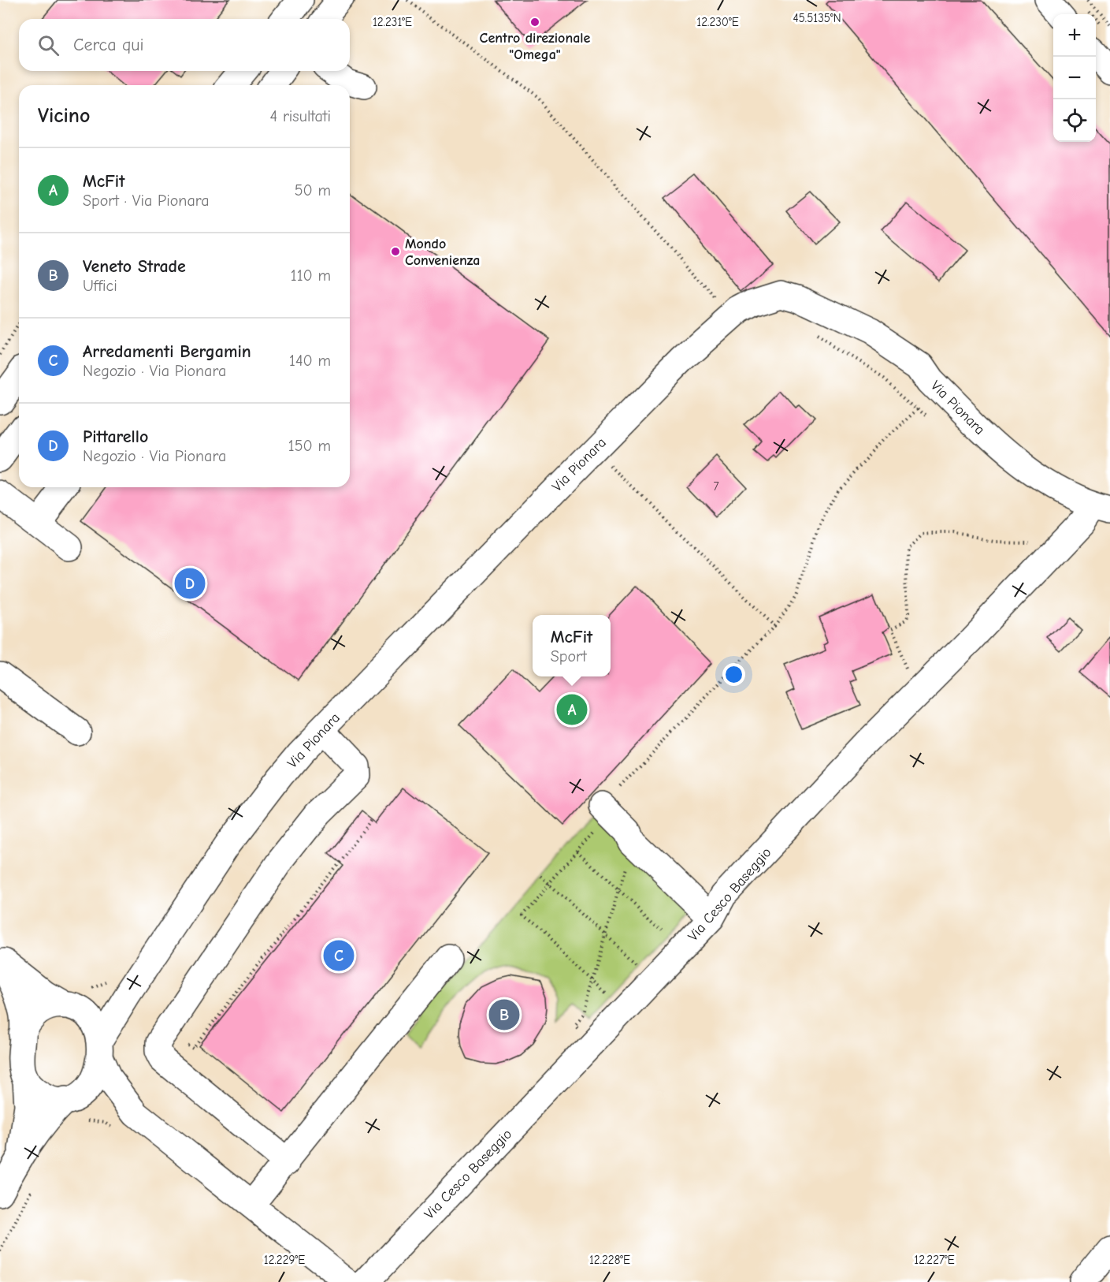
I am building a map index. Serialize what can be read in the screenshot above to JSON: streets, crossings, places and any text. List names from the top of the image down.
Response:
{
  "streets": {
    "street": ["Via Pionara", "Via Cesco Baseggio"]
  },
  "crossings": [
    ["Via Pionara", "Via Cesco Baseggio"]
  ],
  "places": ["Centro direzionale \"Omega\"", "Mondo Convenienza"],
  "house_numbers": ["7"],
  "page": {
    "map_buttons": ["+", "−"],
    "search": "Cerca qui",
    "heading": ["Vicino", "4 risultati"],
    "list": [
      {
        "mark": "A",
        "name": "McFit",
        "note": "Sport · Via Pionara",
        "value": "50 m"
      },
      {
        "mark": "B",
        "name": "Veneto Strade",
        "note": "Uffici",
        "value": "110 m"
      },
      {
        "mark": "C",
        "name": "Arredamenti Bergamin",
        "note": "Negozio · Via Pionara",
        "value": "140 m"
      },
      {
        "mark": "D",
        "name": "Pittarello",
        "note": "Negozio · Via Pionara",
        "value": "150 m"
      }
    ],
    "pins": [
      "D",
      "A",
      "C",
      "B"
    ],
    "popup": ["McFit", "Sport"]
  },
  "coordinates": [
    "45.5135°N",
    "12.230°E",
    "12.231°E",
    "12.229°E",
    "12.228°E",
    "12.227°E"
  ]
}
